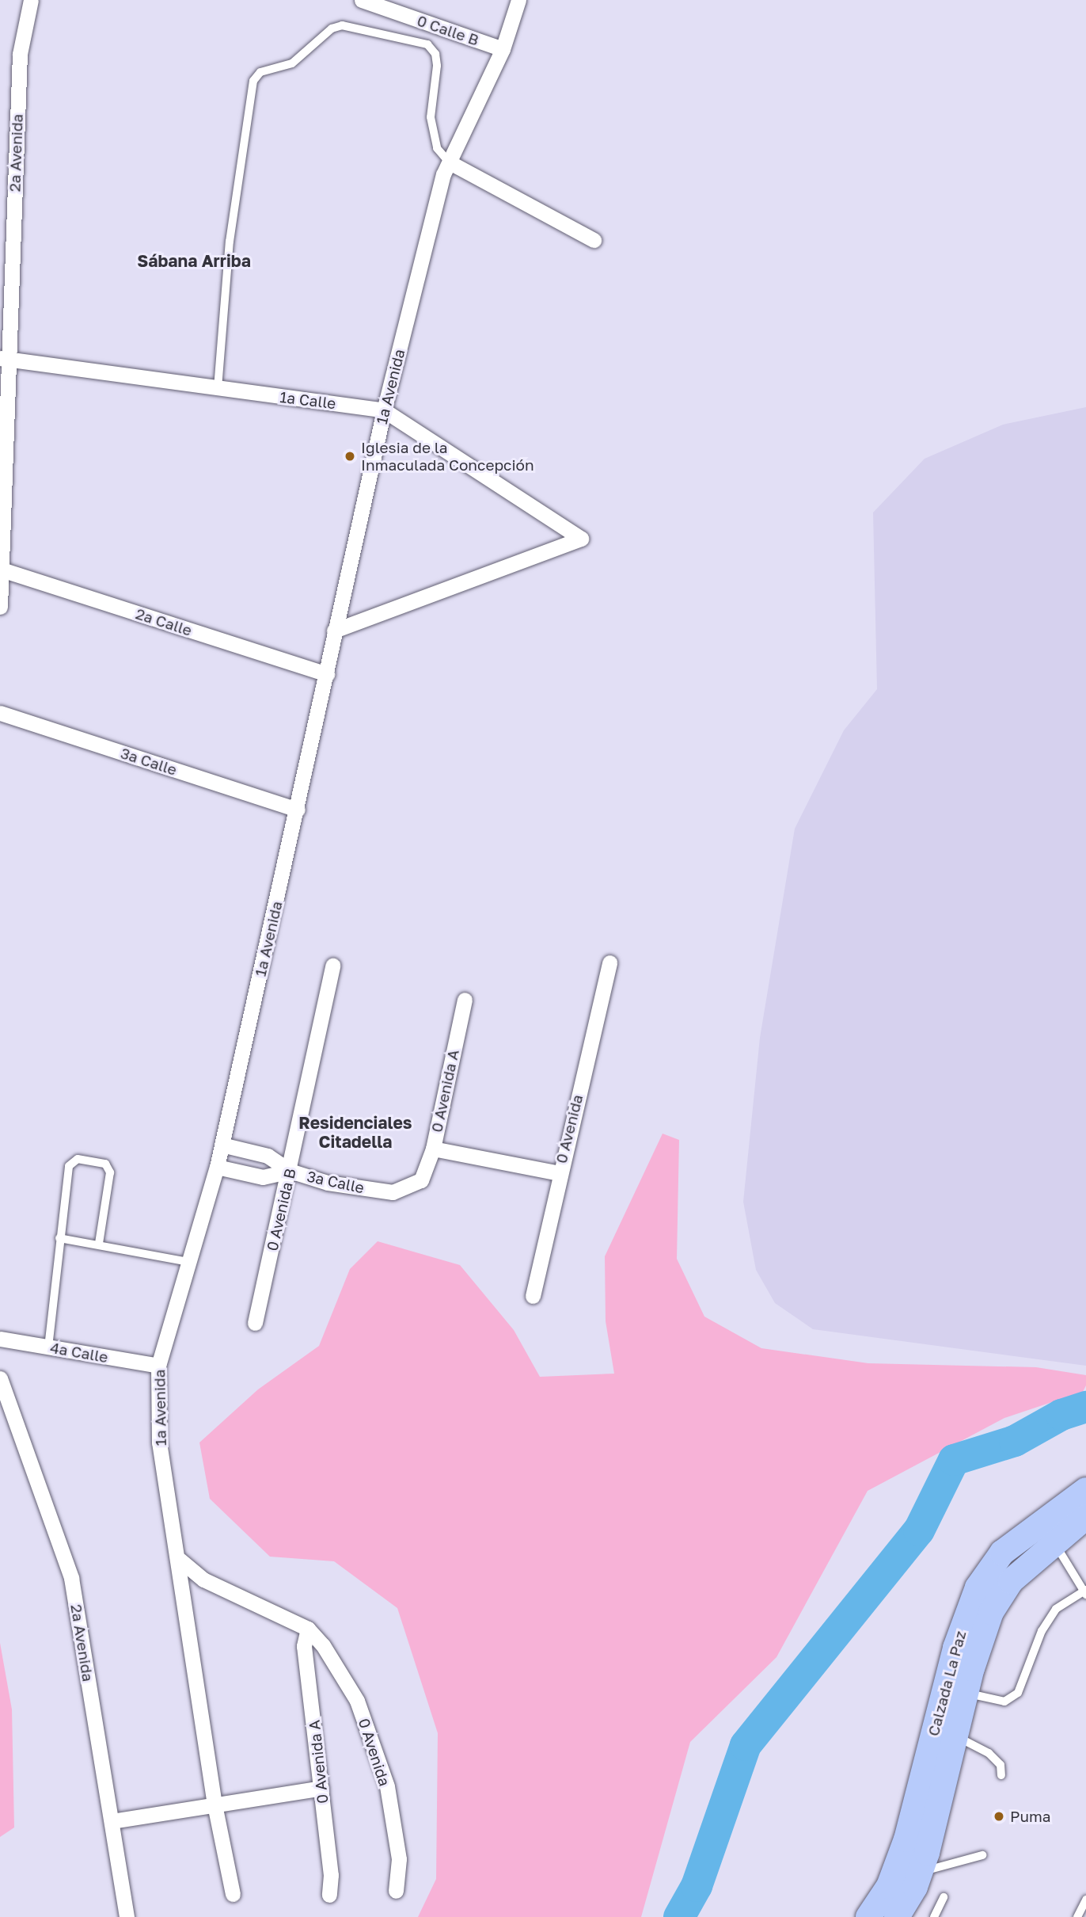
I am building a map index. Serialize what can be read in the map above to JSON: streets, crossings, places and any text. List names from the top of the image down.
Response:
{
  "streets": {
    "main road": ["Calzada La Paz"],
    "street": [
      "0 Calle B",
      "2a Avenida",
      "1a Avenida",
      "1a Calle",
      "2a Calle",
      "3a Calle",
      "0 Avenida A",
      "0 Avenida",
      "0 Avenida B",
      "4a Calle"
    ]
  },
  "crossings": [
    ["0 Calle B", "1a Avenida"],
    ["2a Avenida", "1a Calle"],
    ["2a Avenida", "2a Calle"],
    ["1a Avenida", "1a Calle"],
    ["1a Avenida", "2a Calle"],
    ["1a Avenida", "3a Calle"],
    ["1a Avenida", "4a Calle"],
    ["3a Calle", "0 Avenida A"],
    ["3a Calle", "0 Avenida B"],
    ["0 Avenida A", "0 Avenida"]
  ],
  "districts": ["Sábana Arriba", "Residenciales Citadella"],
  "places": ["Iglesia de la Inmaculada Concepción", "Puma"]
}
